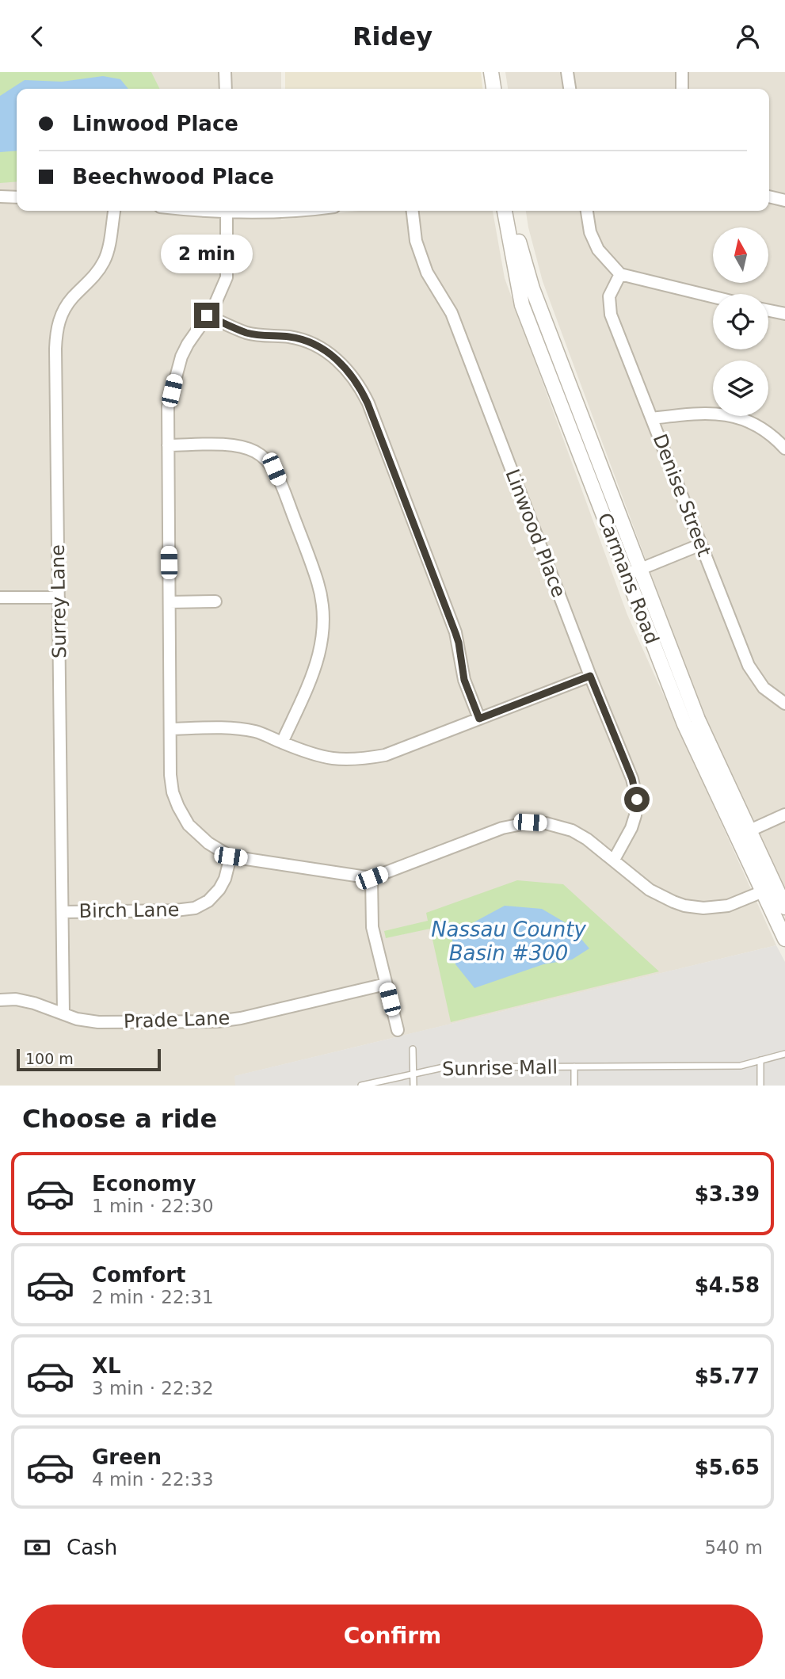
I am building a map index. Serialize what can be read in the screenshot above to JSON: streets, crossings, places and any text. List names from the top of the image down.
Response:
{
  "streets": {
    "street": [
      "Denise Street",
      "Linwood Place",
      "Carmans Road",
      "Surrey Lane",
      "Birch Lane",
      "Prade Lane"
    ],
    "lane": ["Sunrise Mall"]
  },
  "crossings": [
    ["Surrey Lane", "Birch Lane"],
    ["Surrey Lane", "Prade Lane"]
  ],
  "water": ["Nassau County Basin #300"],
  "scale_bar": "100 m",
  "north": "top",
  "page": {
    "header": "Ridey",
    "banner": ["Linwood Place", "Beechwood Place"],
    "bubble": "2 min",
    "scale": "100 m",
    "heading": "Choose a ride",
    "list": [
      {
        "name": "Economy",
        "note": "1 min · 22:30",
        "value": "$3.39"
      },
      {
        "name": "Comfort",
        "note": "2 min · 22:31",
        "value": "$4.58"
      },
      {
        "name": "XL",
        "note": "3 min · 22:32",
        "value": "$5.77"
      },
      {
        "name": "Green",
        "note": "4 min · 22:33",
        "value": "$5.65"
      }
    ],
    "pay": ["Cash", "540 m"],
    "buttons": "Confirm"
  }
}
